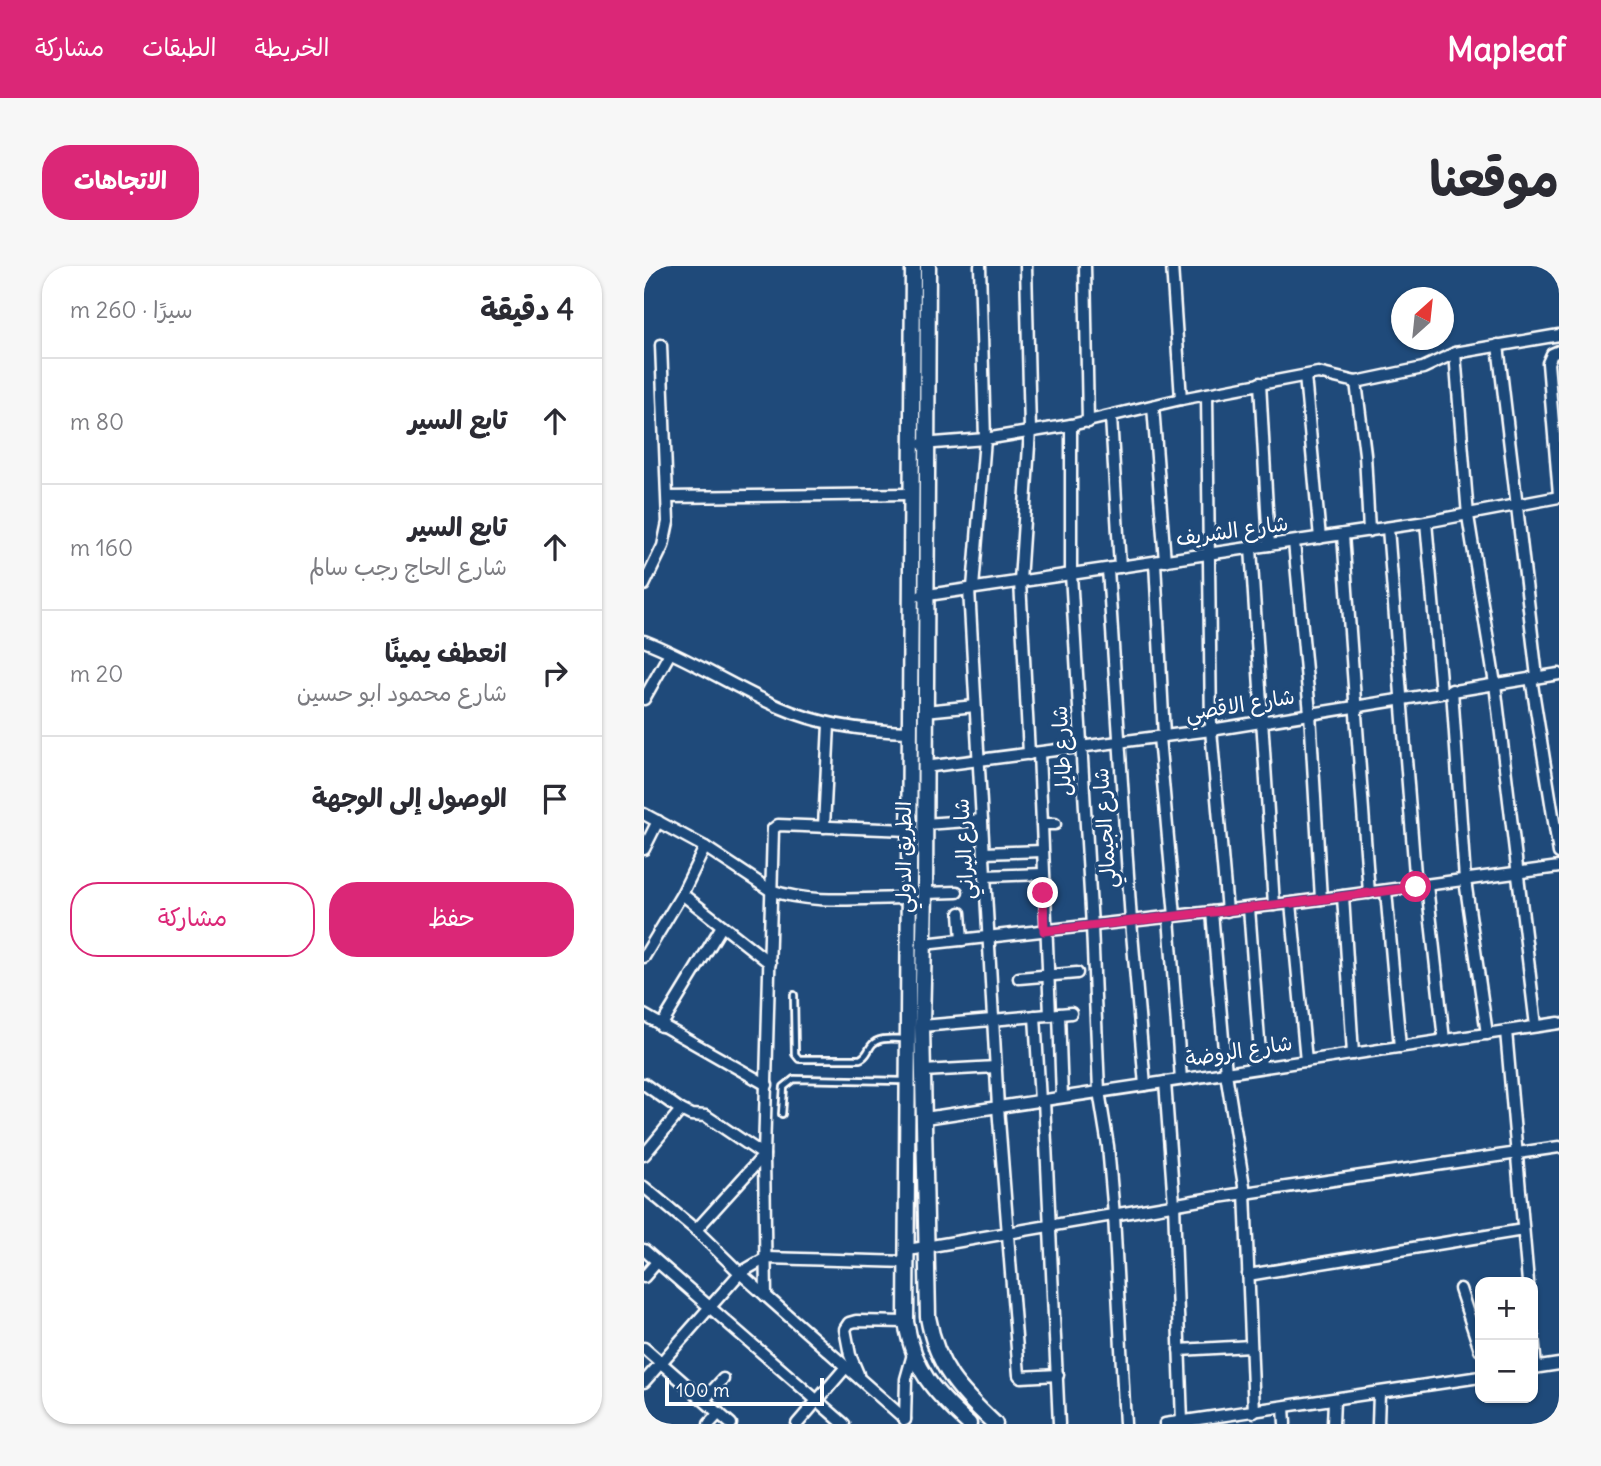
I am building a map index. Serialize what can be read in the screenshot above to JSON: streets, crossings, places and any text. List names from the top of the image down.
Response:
{
  "streets": {
    "street": [
      "شارع الشريف",
      "شارع الاقصي",
      "شارع طايل",
      "شارع الجيمالي",
      "شارع البراني",
      "الطريق الدولي",
      "شارع الروضة"
    ]
  },
  "crossings": [
    ["شارع الشريف", "شارع طايل"],
    ["شارع الشريف", "شارع الجيمالي"],
    ["شارع الشريف", "شارع البراني"],
    ["شارع الشريف", "الطريق الدولي"],
    ["شارع الاقصي", "شارع طايل"],
    ["شارع الاقصي", "شارع الجيمالي"],
    ["شارع الاقصي", "شارع البراني"],
    ["شارع الاقصي", "الطريق الدولي"],
    ["شارع طايل", "شارع الروضة"],
    ["شارع الجيمالي", "شارع الروضة"],
    ["شارع البراني", "شارع الروضة"],
    ["الطريق الدولي", "شارع الروضة"]
  ],
  "scale_bar": "100 m",
  "north": "top right",
  "page": {
    "header": "Mapleaf",
    "nav": ["الخريطة", "الطبقات", "مشاركة"],
    "title": "موقعنا",
    "buttons": [
      "الاتجاهات",
      ["حفظ", "مشاركة"]
    ],
    "heading": ["4 دقيقة", "سيرًا · 260 m"],
    "list": [
      ["تابع السير", "80 m"],
      ["تابع السير", "شارع الحاج رجب سالم", "160 m"],
      ["انعطف يمينًا", "شارع محمود ابو حسين", "20 m"],
      "الوصول إلى الوجهة"
    ],
    "map_buttons": ["+", "−"],
    "scale": "100 m"
  }
}
